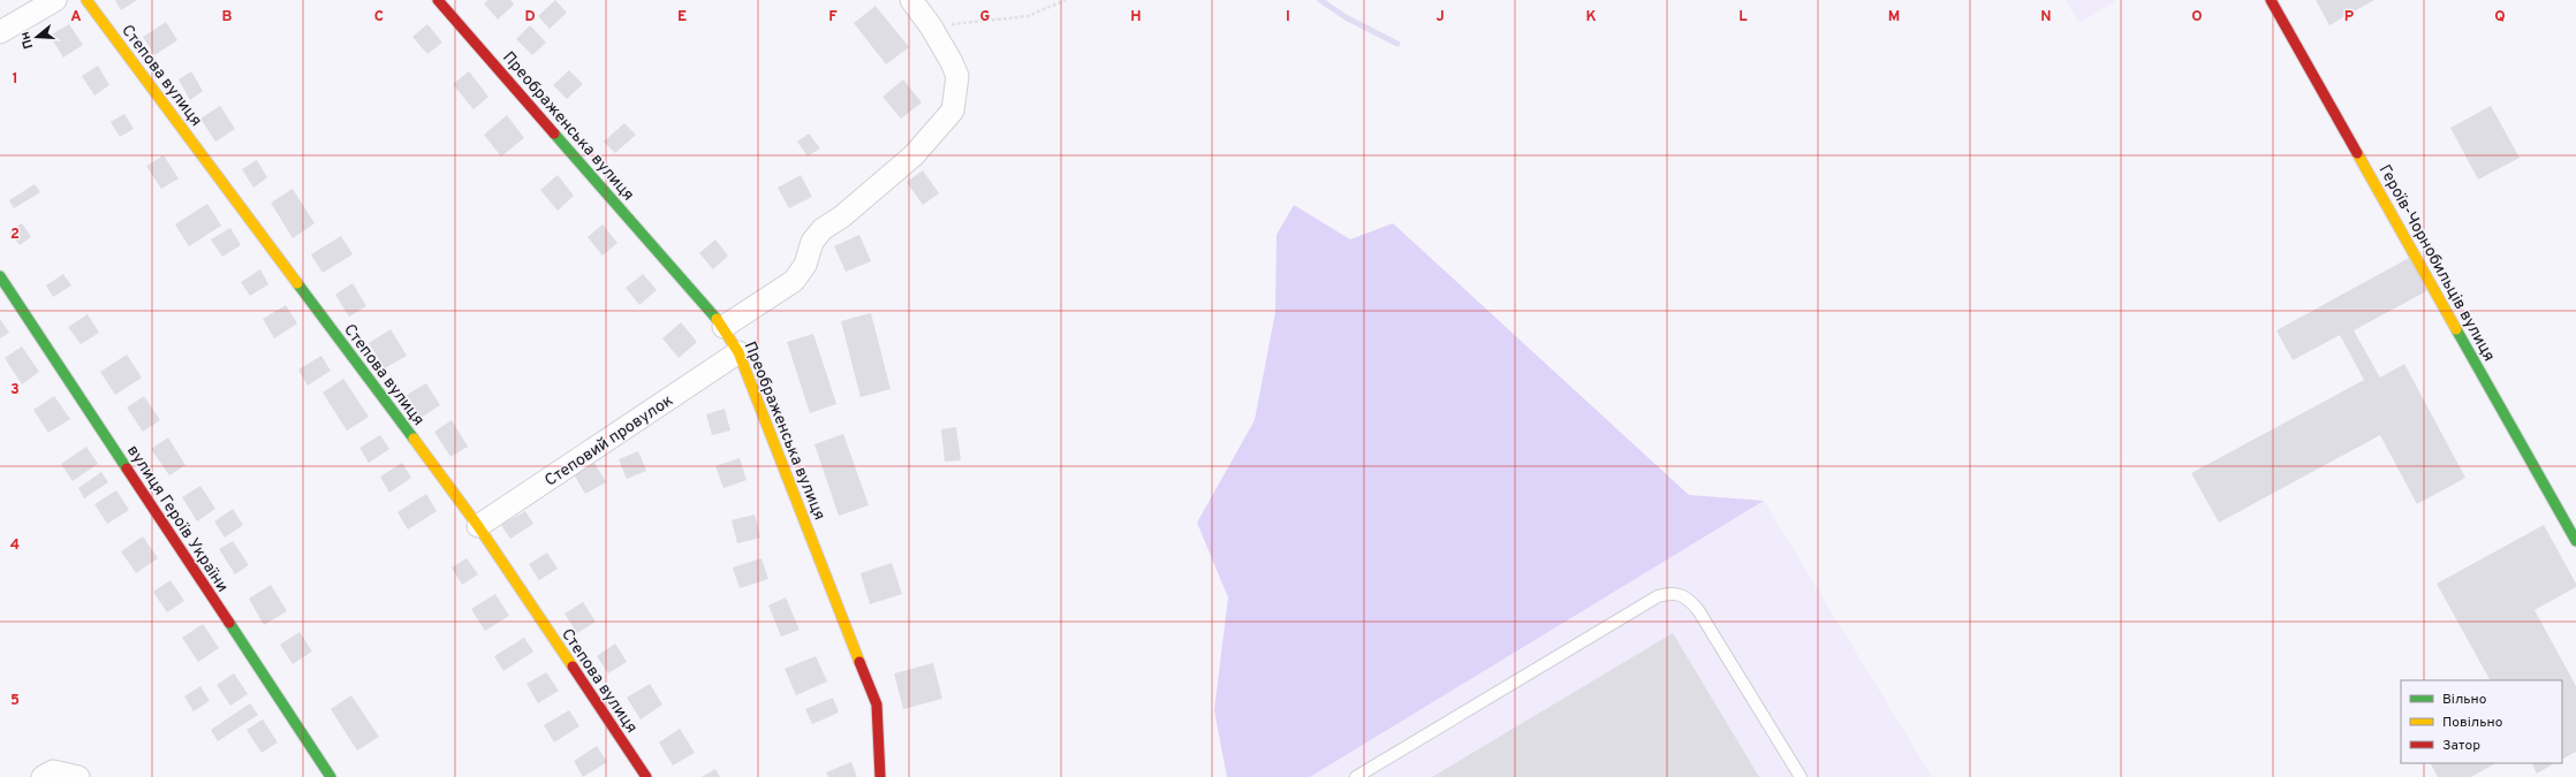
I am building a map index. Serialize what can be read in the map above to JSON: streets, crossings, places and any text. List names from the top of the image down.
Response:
{
  "streets": {
    "street": [
      "Степова вулиця",
      "Преображенська вулиця",
      "Героїв-Чорнобильців вулиця",
      "Степовий провулок",
      "вулиця Героїв України"
    ]
  },
  "crossings": [
    ["Степова вулиця", "Степовий провулок"],
    ["Преображенська вулиця", "Степовий провулок"]
  ],
  "legend": ["Вільно", "Повільно", "Затор"],
  "north": "left",
  "grid": {
    "columns": [
      "A",
      "B",
      "C",
      "D",
      "E",
      "F",
      "G",
      "H",
      "I",
      "J",
      "K",
      "L",
      "M",
      "N",
      "O",
      "P",
      "Q"
    ],
    "rows": [
      "1",
      "2",
      "3",
      "4",
      "5"
    ]
  }
}
